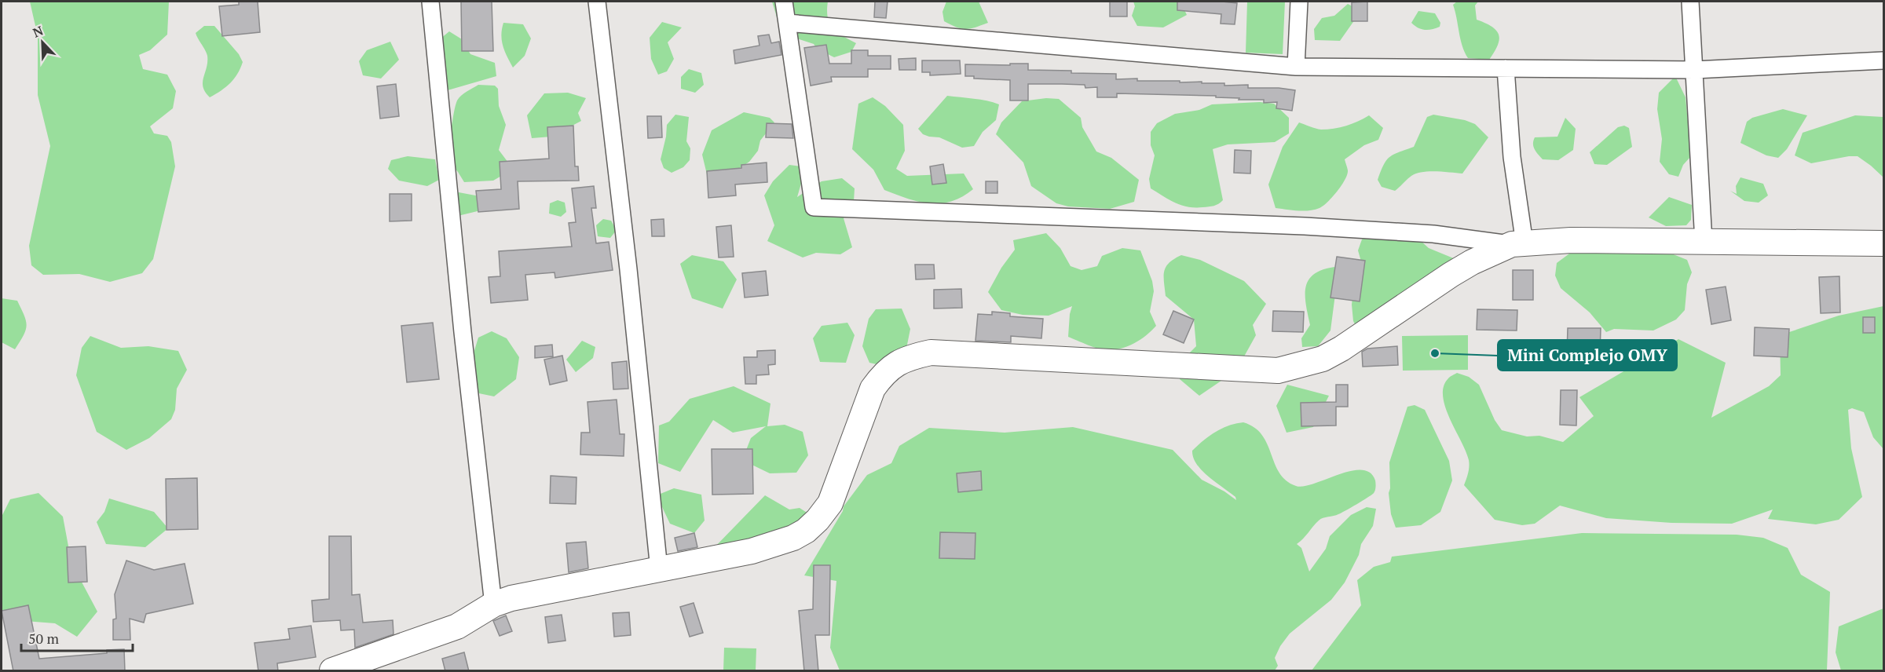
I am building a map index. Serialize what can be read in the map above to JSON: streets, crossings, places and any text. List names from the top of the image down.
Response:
{
  "places": ["Mini Complejo OMY"],
  "scale_bar": "50 m",
  "north": "top left"
}
